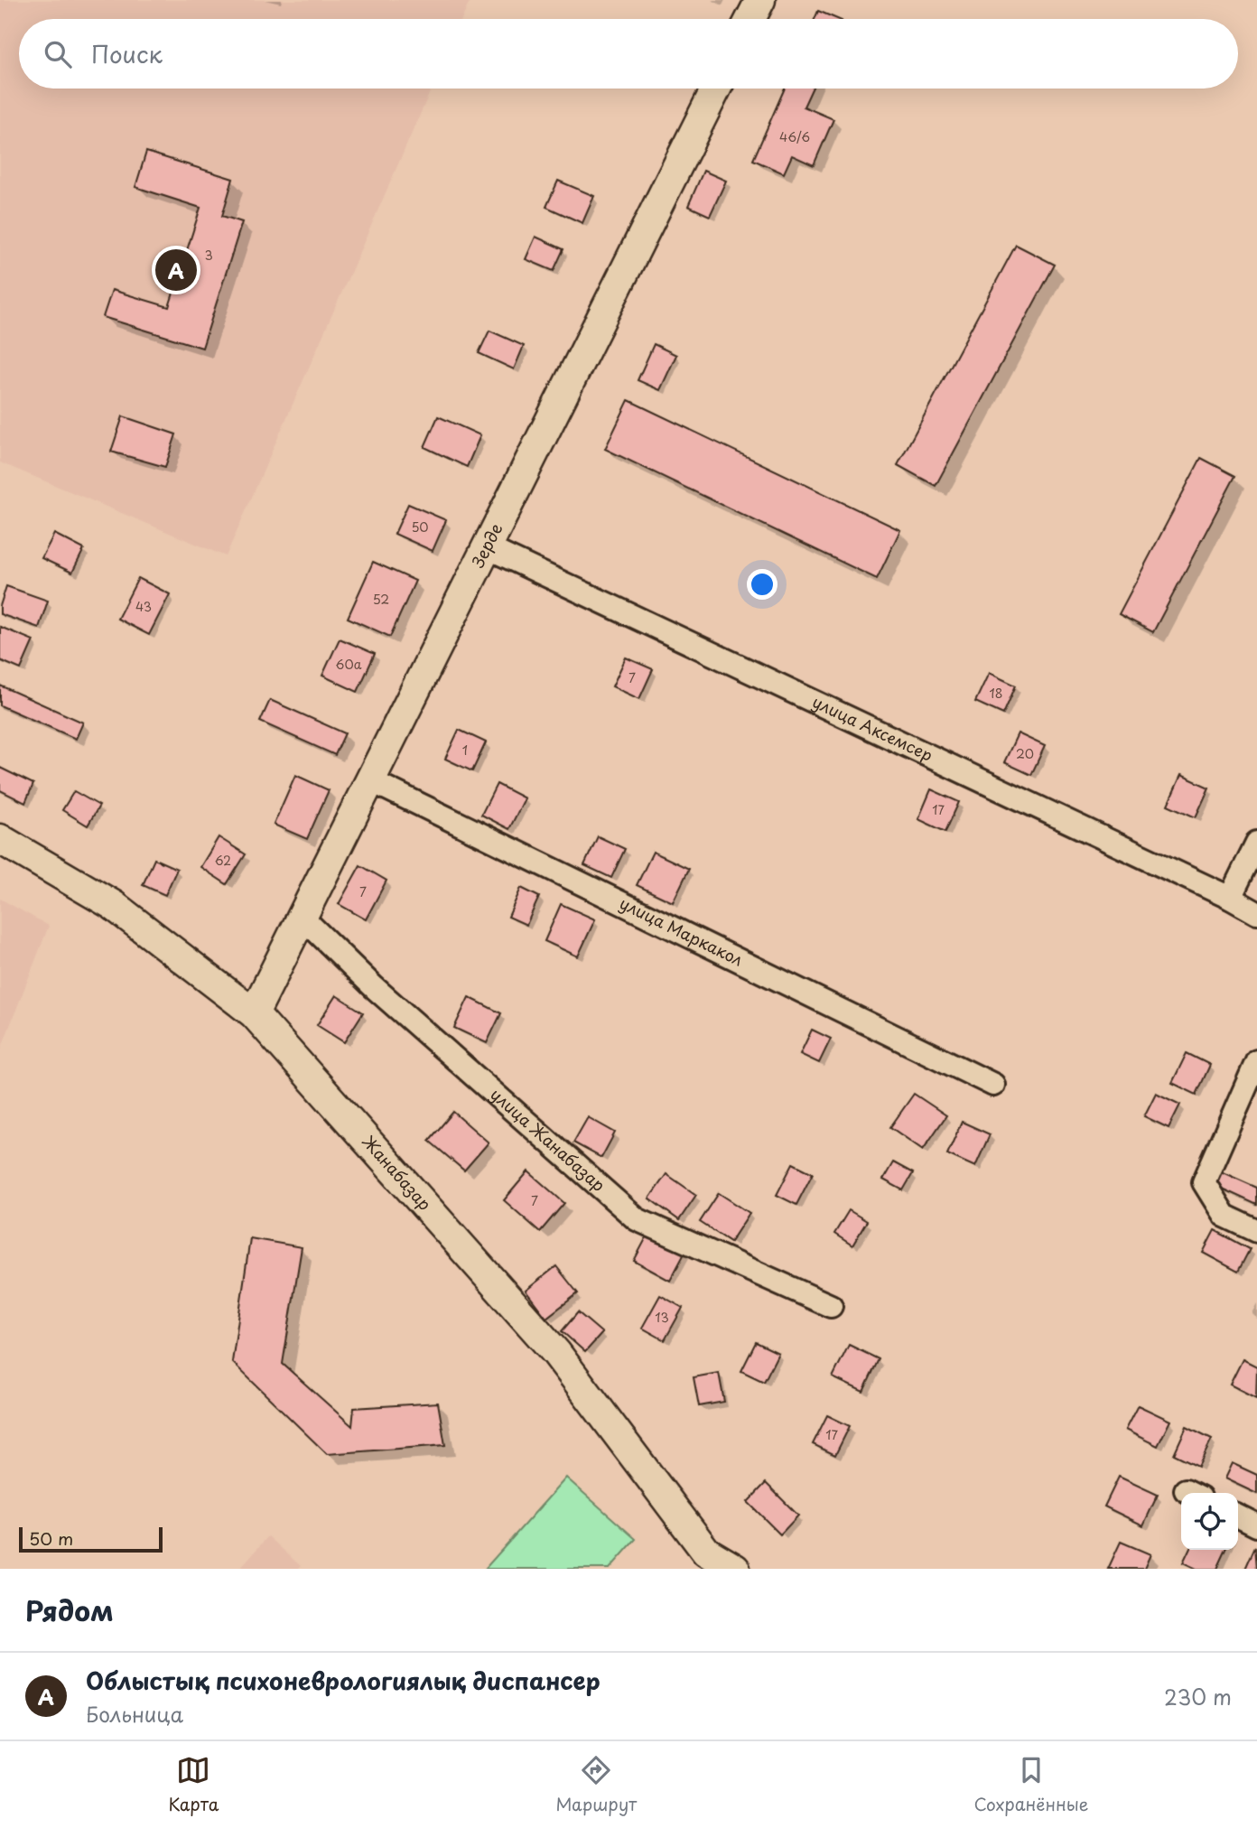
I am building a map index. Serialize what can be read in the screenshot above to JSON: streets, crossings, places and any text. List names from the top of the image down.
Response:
{
  "streets": {
    "street": [
      "Зерде",
      "улица Аксемсер",
      "улица Маркакол",
      "улица Жанабазар",
      "Жанабазар"
    ]
  },
  "crossings": [
    ["Зерде", "улица Аксемсер"],
    ["Зерде", "улица Маркакол"],
    ["Зерде", "улица Жанабазар"],
    ["Зерде", "Жанабазар"]
  ],
  "house_numbers": [
    "46/6",
    "3",
    "50",
    "52",
    "43",
    "60а",
    "7",
    "18",
    "1",
    "20",
    "17",
    "62",
    "7",
    "7",
    "13",
    "17"
  ],
  "scale_bar": "50 m",
  "page": {
    "search": "Поиск",
    "pins": "A",
    "scale": "50 m",
    "heading": "Рядом",
    "list": [
      {
        "mark": "A",
        "name": "Облыстық психоневрологиялық диспансер",
        "note": "Больница",
        "value": "230 m"
      }
    ],
    "nav": ["Карта", "Маршрут", "Сохранённые"]
  }
}
